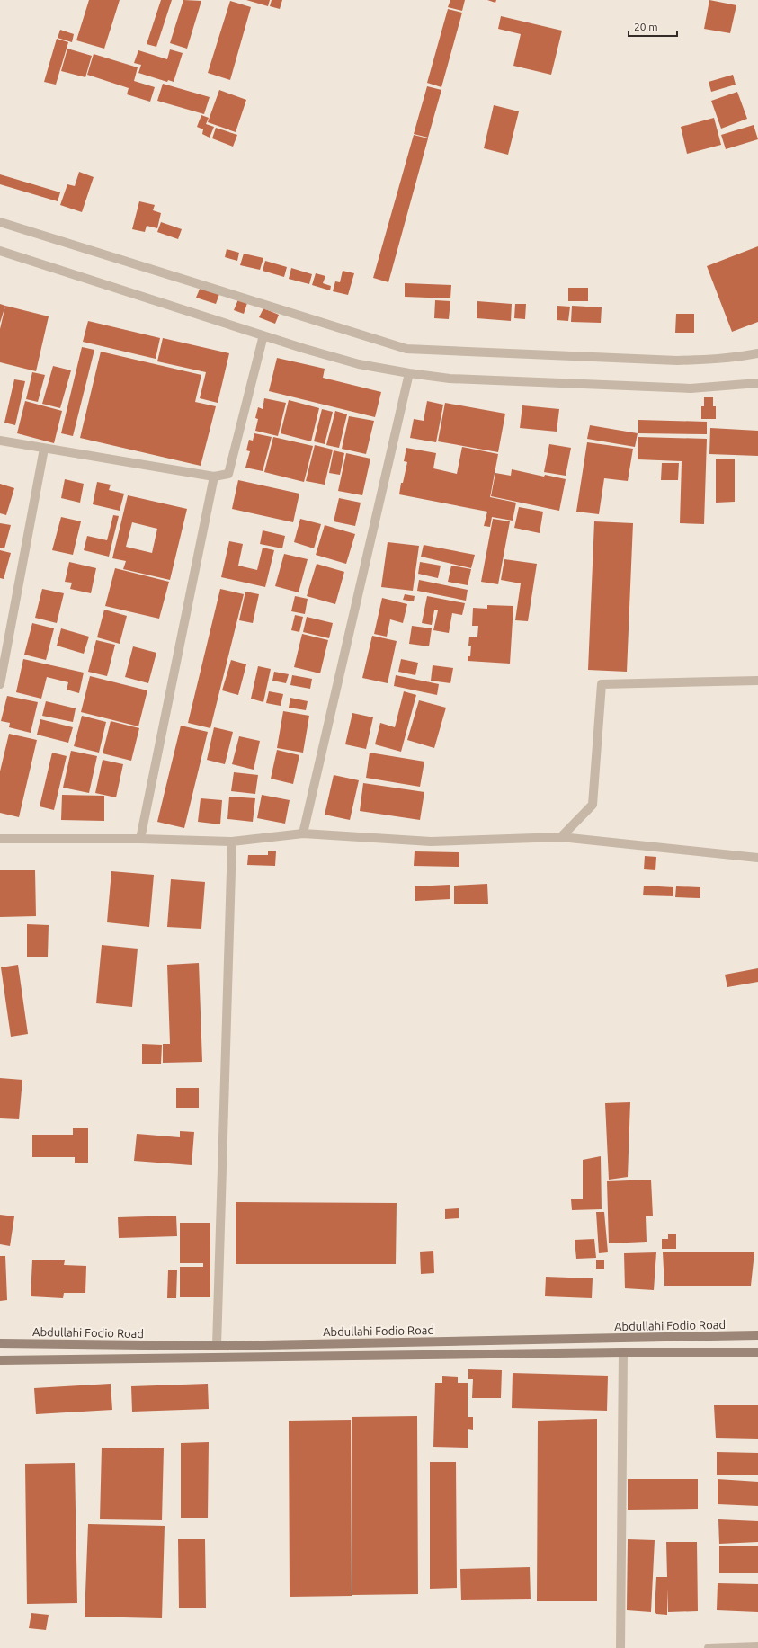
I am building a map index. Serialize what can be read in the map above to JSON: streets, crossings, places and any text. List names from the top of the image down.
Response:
{
  "streets": {
    "main road": ["Abdullahi Fodio Road"]
  },
  "scale_bar": "20 m"
}
